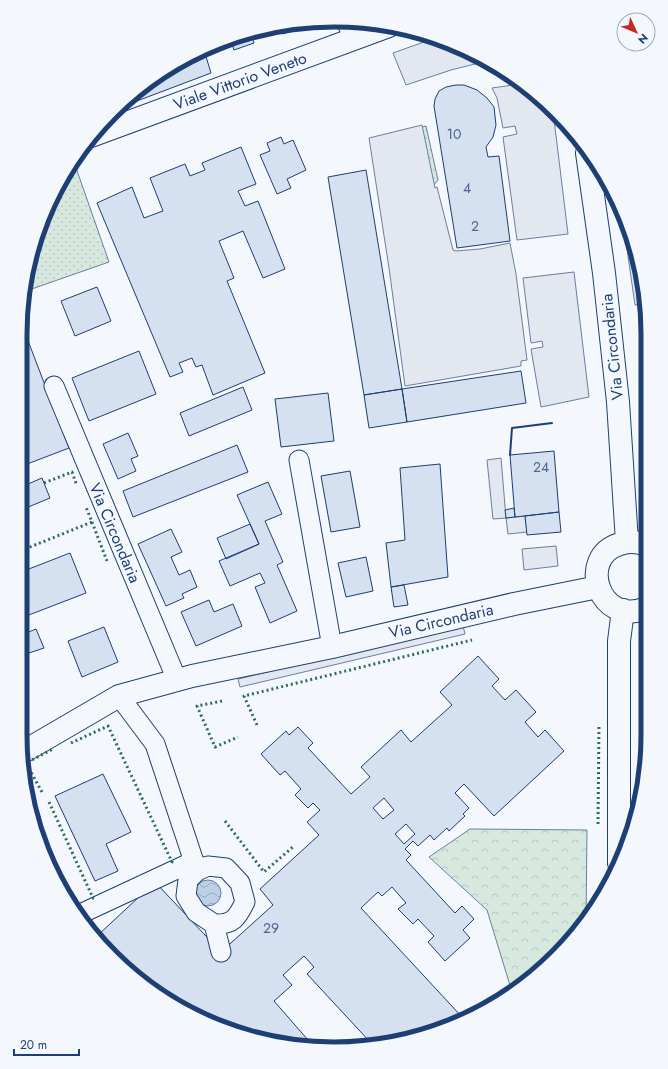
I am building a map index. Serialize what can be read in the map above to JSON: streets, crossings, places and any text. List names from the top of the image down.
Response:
{
  "streets": {
    "street": ["Viale Vittorio Veneto", "Via Circondaria"]
  },
  "house_numbers": [
    "10",
    "4",
    "2",
    "24",
    "29"
  ],
  "scale_bar": "20 m",
  "north": "bottom right"
}
